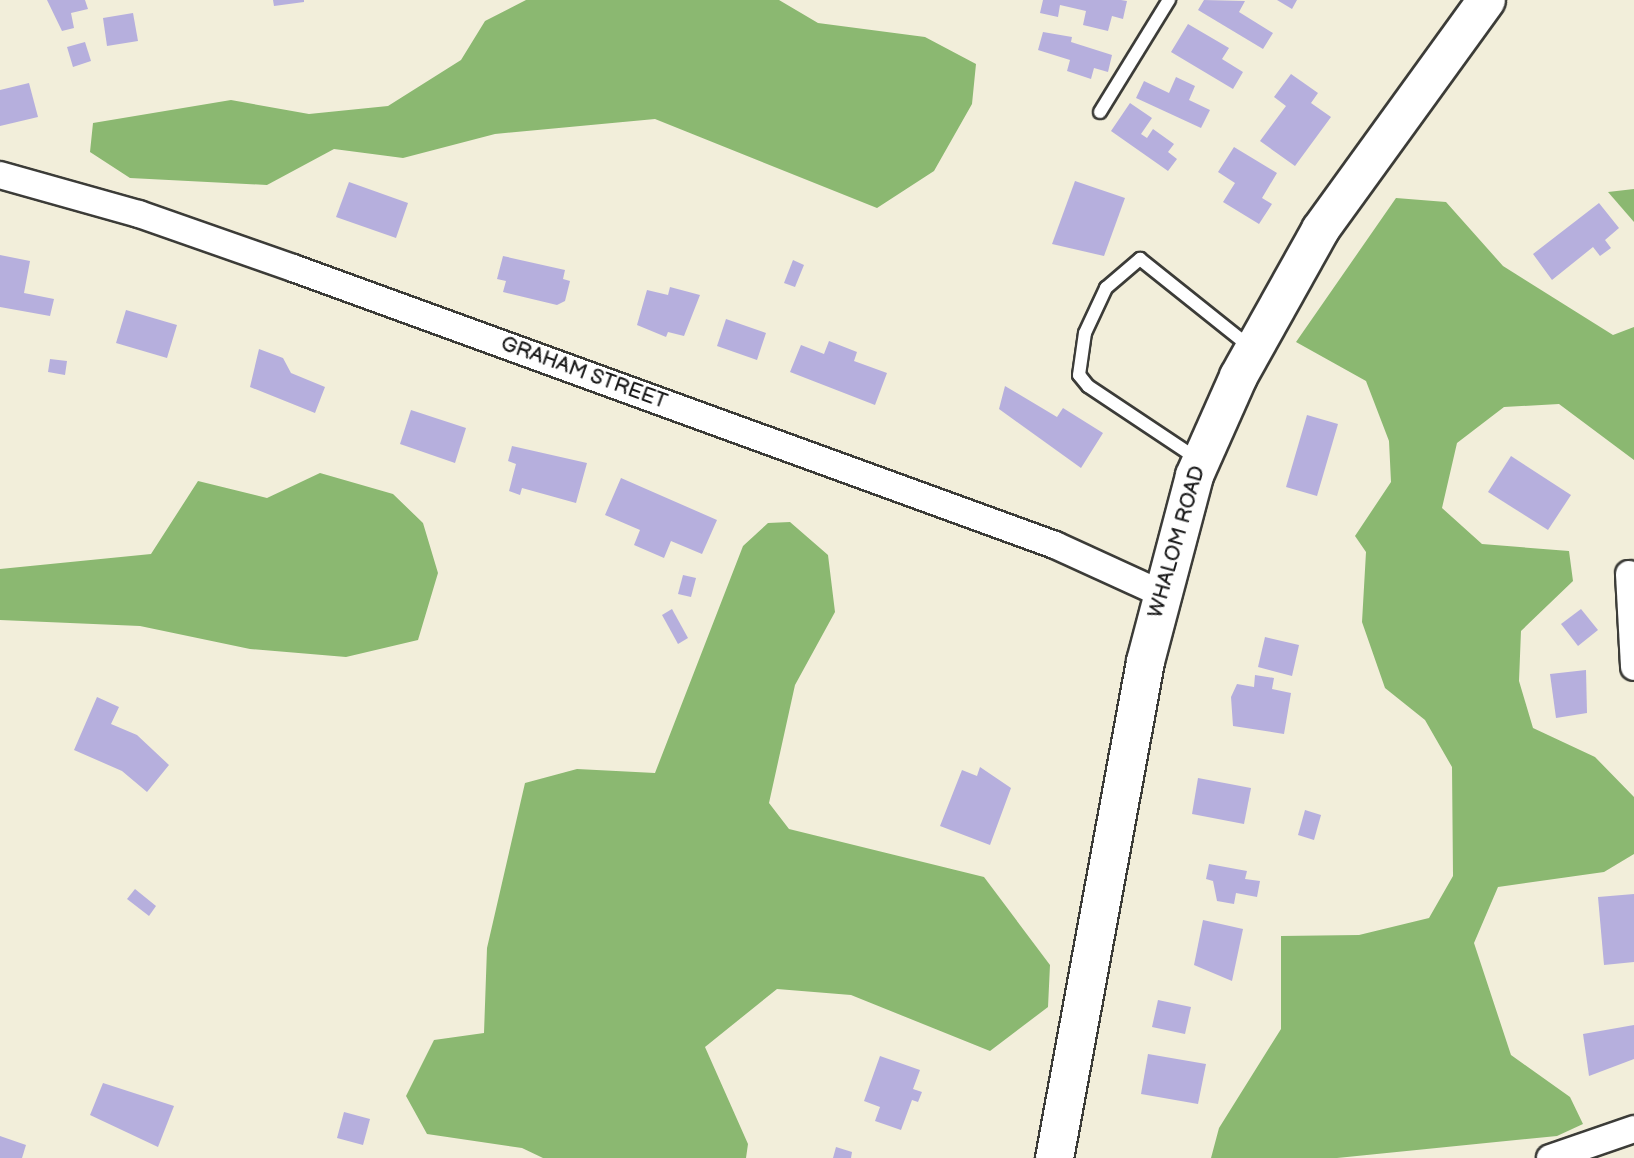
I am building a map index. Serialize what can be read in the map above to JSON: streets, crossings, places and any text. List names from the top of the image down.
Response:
{
  "streets": {
    "main road": ["WHALOM ROAD"],
    "street": ["GRAHAM STREET"]
  },
  "crossings": [
    ["GRAHAM STREET", "WHALOM ROAD"]
  ]
}
